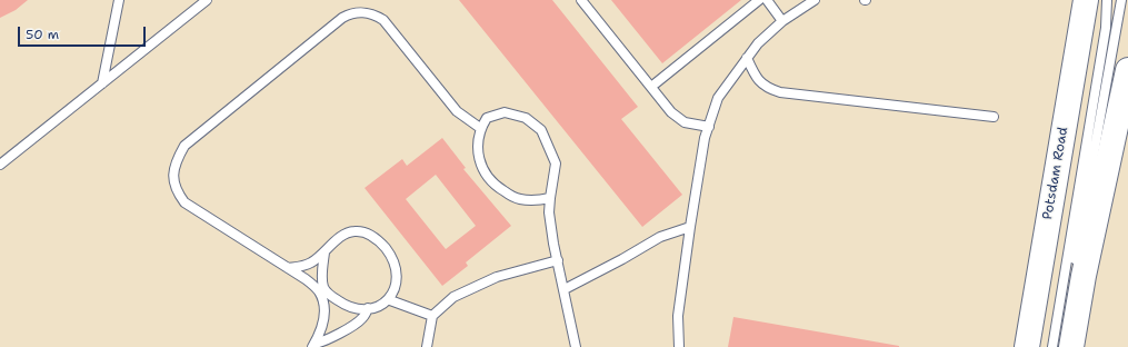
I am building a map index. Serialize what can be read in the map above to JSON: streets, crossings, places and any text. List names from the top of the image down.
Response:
{
  "streets": {
    "main road": ["Potsdam Road"]
  },
  "scale_bar": "50 m"
}
